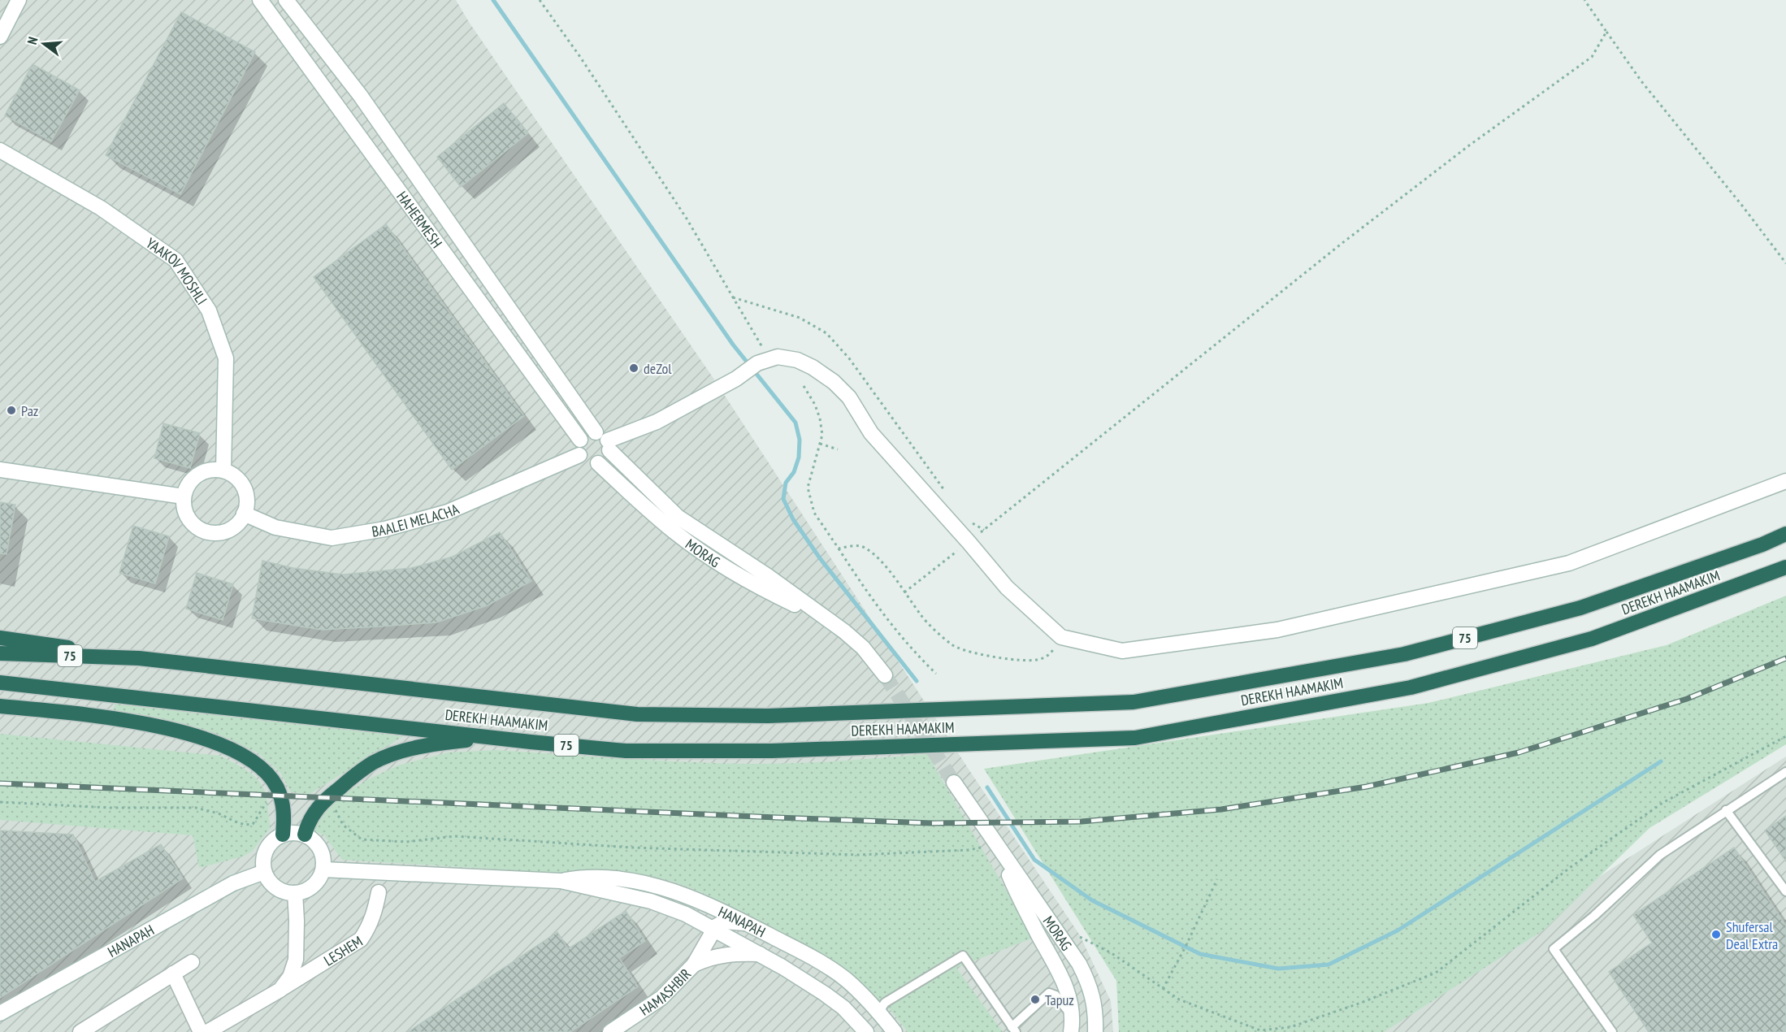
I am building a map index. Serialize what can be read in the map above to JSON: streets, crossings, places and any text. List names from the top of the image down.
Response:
{
  "streets": {
    "highway": ["DEREKH HAAMAKIM", "75"],
    "street": [
      "HAHERMESH",
      "YAAKOV MOSHLI",
      "BAALEI MELACHA",
      "MORAG",
      "HANAPAH",
      "LESHEM",
      "HAMASHBIR"
    ]
  },
  "crossings": [
    ["HAHERMESH", "BAALEI MELACHA"],
    ["HAHERMESH", "MORAG"],
    ["YAAKOV MOSHLI", "BAALEI MELACHA"],
    ["BAALEI MELACHA", "MORAG"],
    ["HANAPAH", "LESHEM"],
    ["HANAPAH", "HAMASHBIR"]
  ],
  "places": [
    "deZol",
    "Paz",
    "Shufersal Deal Extra",
    "Tapuz"
  ],
  "north": "left"
}
